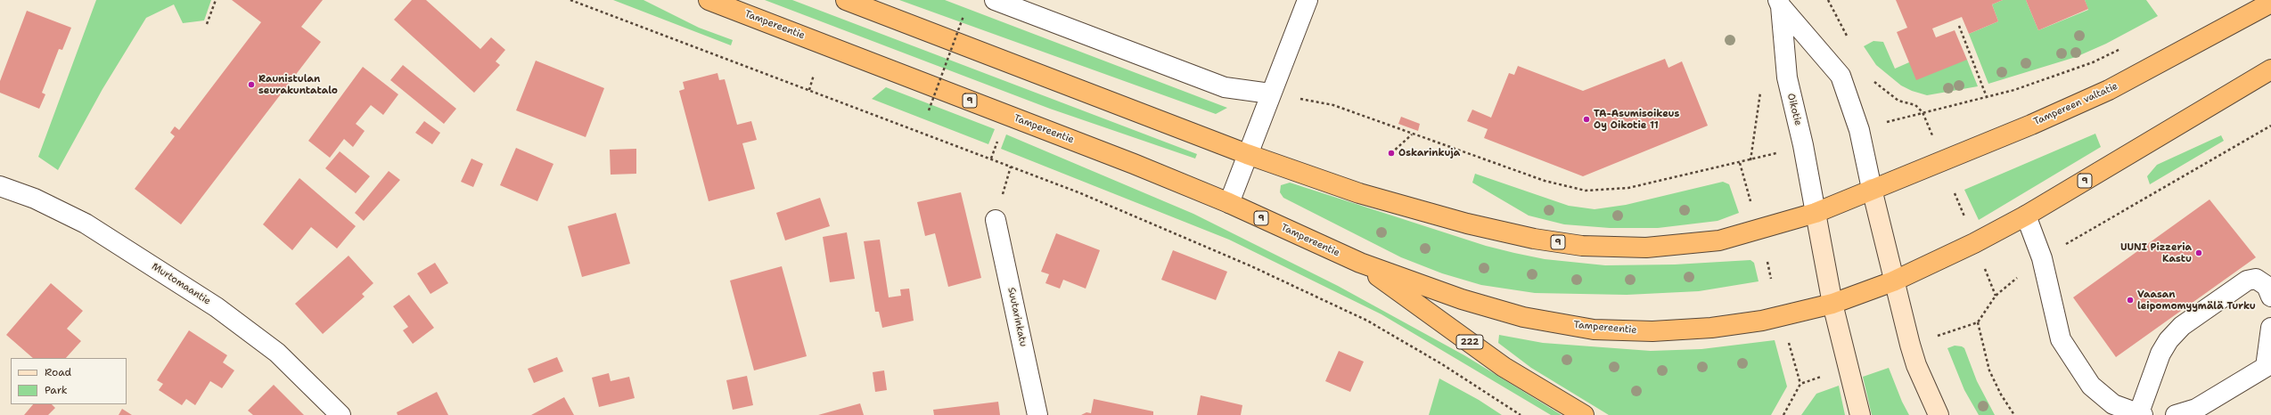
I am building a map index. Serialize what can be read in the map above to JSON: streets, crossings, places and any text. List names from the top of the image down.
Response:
{
  "streets": {
    "highway": [
      "Tampereentie",
      "9",
      "Tampereen valtatie",
      "222"
    ],
    "street": ["Oikotie", "Murtomaantie", "Suutarinkatu"]
  },
  "crossings": [
    ["Tampereentie", "9"],
    ["Tampereentie", "222"],
    ["9", "Tampereen valtatie"],
    ["9", "Oikotie"],
    ["Tampereen valtatie", "Oikotie"]
  ],
  "places": [
    "Raunistulan seurakuntatalo",
    "TA-Asumisoikeus Oy Oikotie 11",
    "Oskarinkuja",
    "UUNI Pizzeria Kastu",
    "Vaasan leipomomyymälä Turku"
  ],
  "legend": ["Road", "Park"]
}
